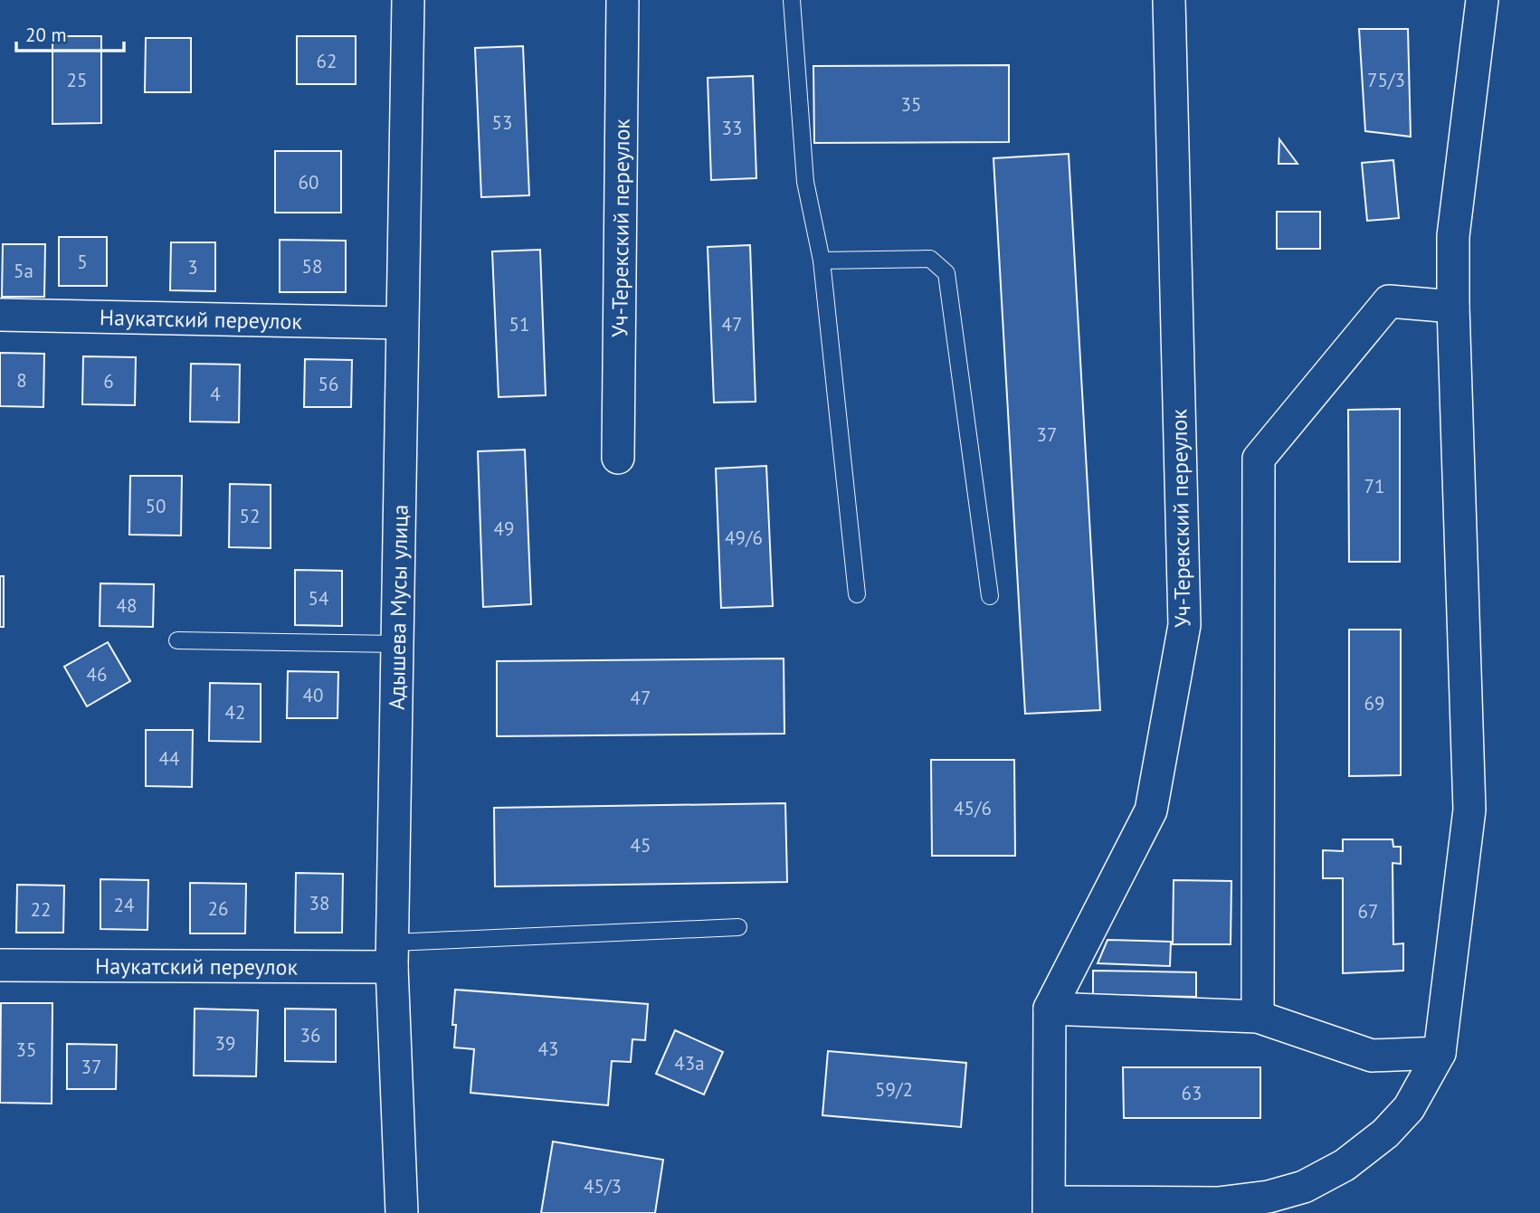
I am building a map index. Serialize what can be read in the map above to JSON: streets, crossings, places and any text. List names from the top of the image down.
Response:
{
  "streets": {
    "street": ["Уч-Терекский переулок", "Наукатский переулок", "Адышева Мусы улица"]
  },
  "crossings": [
    ["Наукатский переулок", "Адышева Мусы улица"]
  ],
  "house_numbers": [
    "62",
    "25",
    "75/3",
    "35",
    "53",
    "33",
    "60",
    "5",
    "58",
    "3",
    "5а",
    "51",
    "47",
    "8",
    "6",
    "56",
    "4",
    "37",
    "71",
    "50",
    "52",
    "49",
    "49/6",
    "54",
    "48",
    "46",
    "40",
    "47",
    "69",
    "42",
    "44",
    "45/6",
    "45",
    "38",
    "24",
    "26",
    "22",
    "67",
    "36",
    "39",
    "43",
    "35",
    "43а",
    "37",
    "59/2",
    "63",
    "45/3"
  ],
  "scale_bar": "20 m"
}
